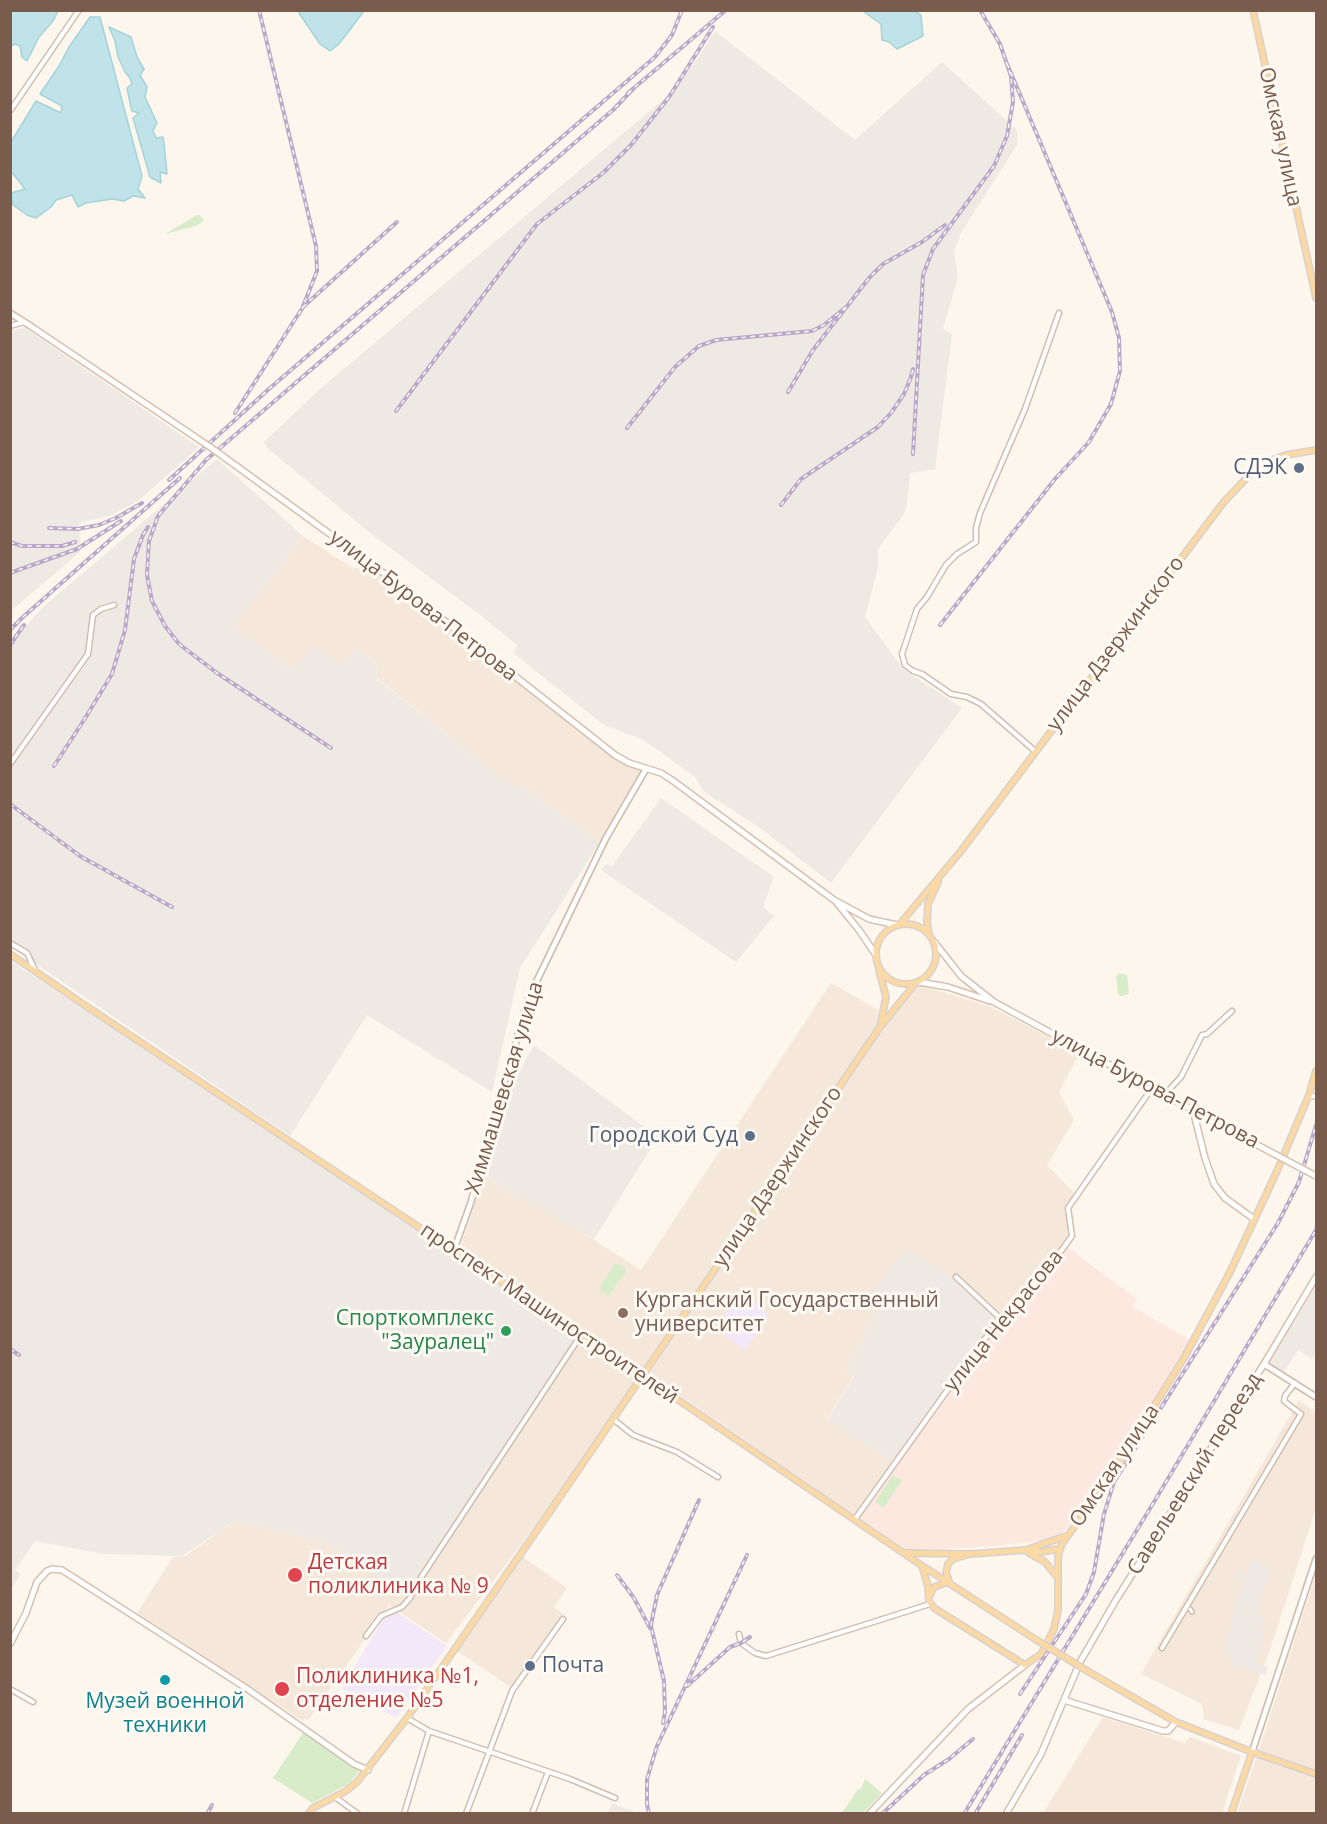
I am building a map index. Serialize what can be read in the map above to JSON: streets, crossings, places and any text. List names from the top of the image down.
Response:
{
  "streets": {
    "main road": [
      "Омская улица",
      "улица Бурова-Петрова",
      "улица Дзержинского",
      "проспект Машиностроителей",
      "Савельевский переезд"
    ],
    "street": ["Химмашевская улица", "улица Некрасова"]
  },
  "crossings": [
    ["улица Бурова-Петрова", "улица Дзержинского"],
    ["улица Бурова-Петрова", "Химмашевская улица"],
    ["улица Бурова-Петрова", "улица Некрасова"],
    ["улица Дзержинского", "проспект Машиностроителей"],
    ["Химмашевская улица", "проспект Машиностроителей"],
    ["проспект Машиностроителей", "улица Некрасова"]
  ],
  "places": [
    "СДЭК",
    "Городской Суд",
    "Курганский Государственный университет",
    "Спорткомплекс \"Зауралец\"",
    "Детская поликлиника № 9",
    "Почта",
    "Музей военной техники",
    "Поликлиника №1, отделение №5"
  ]
}
